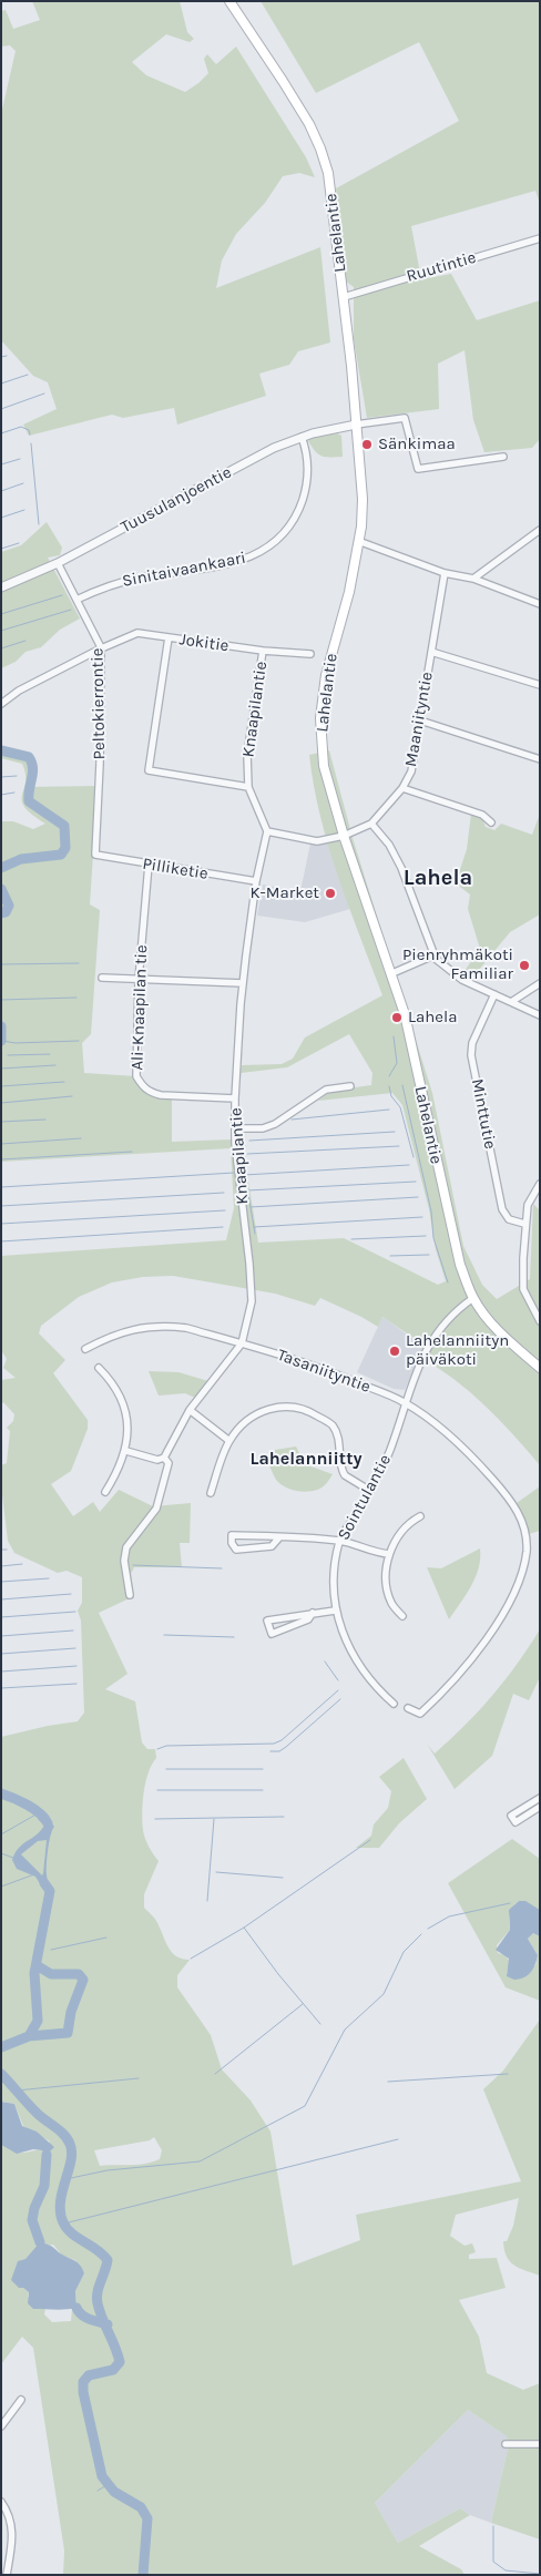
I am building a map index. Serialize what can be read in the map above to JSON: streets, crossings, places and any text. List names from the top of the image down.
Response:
{
  "streets": {
    "main road": ["Lahelantie"],
    "street": [
      "Ruutintie",
      "Tuusulanjoentie",
      "Sinitaivaankaari",
      "Jokitie",
      "Peltokierrontie",
      "Knaapilantie",
      "Maaniityntie",
      "Pilliketie",
      "Ali-Knaapilan tie",
      "Minttutie",
      "Tasaniityntie",
      "Sointulantie"
    ]
  },
  "crossings": [
    ["Lahelantie", "Ruutintie"],
    ["Lahelantie", "Tuusulanjoentie"],
    ["Lahelantie", "Maaniityntie"],
    ["Lahelantie", "Sointulantie"],
    ["Tuusulanjoentie", "Sinitaivaankaari"],
    ["Tuusulanjoentie", "Peltokierrontie"],
    ["Sinitaivaankaari", "Peltokierrontie"],
    ["Jokitie", "Peltokierrontie"],
    ["Jokitie", "Knaapilantie"],
    ["Peltokierrontie", "Pilliketie"],
    ["Knaapilantie", "Pilliketie"],
    ["Knaapilantie", "Ali-Knaapilan tie"],
    ["Knaapilantie", "Tasaniityntie"],
    ["Pilliketie", "Ali-Knaapilan tie"],
    ["Tasaniityntie", "Sointulantie"]
  ],
  "districts": ["Lahela", "Lahelanniitty"],
  "places": [
    "Sänkimaa",
    "K-Market",
    "Pienryhmäkoti Familiar",
    "Lahela",
    "Lahelanniityn päiväkoti"
  ]
}
